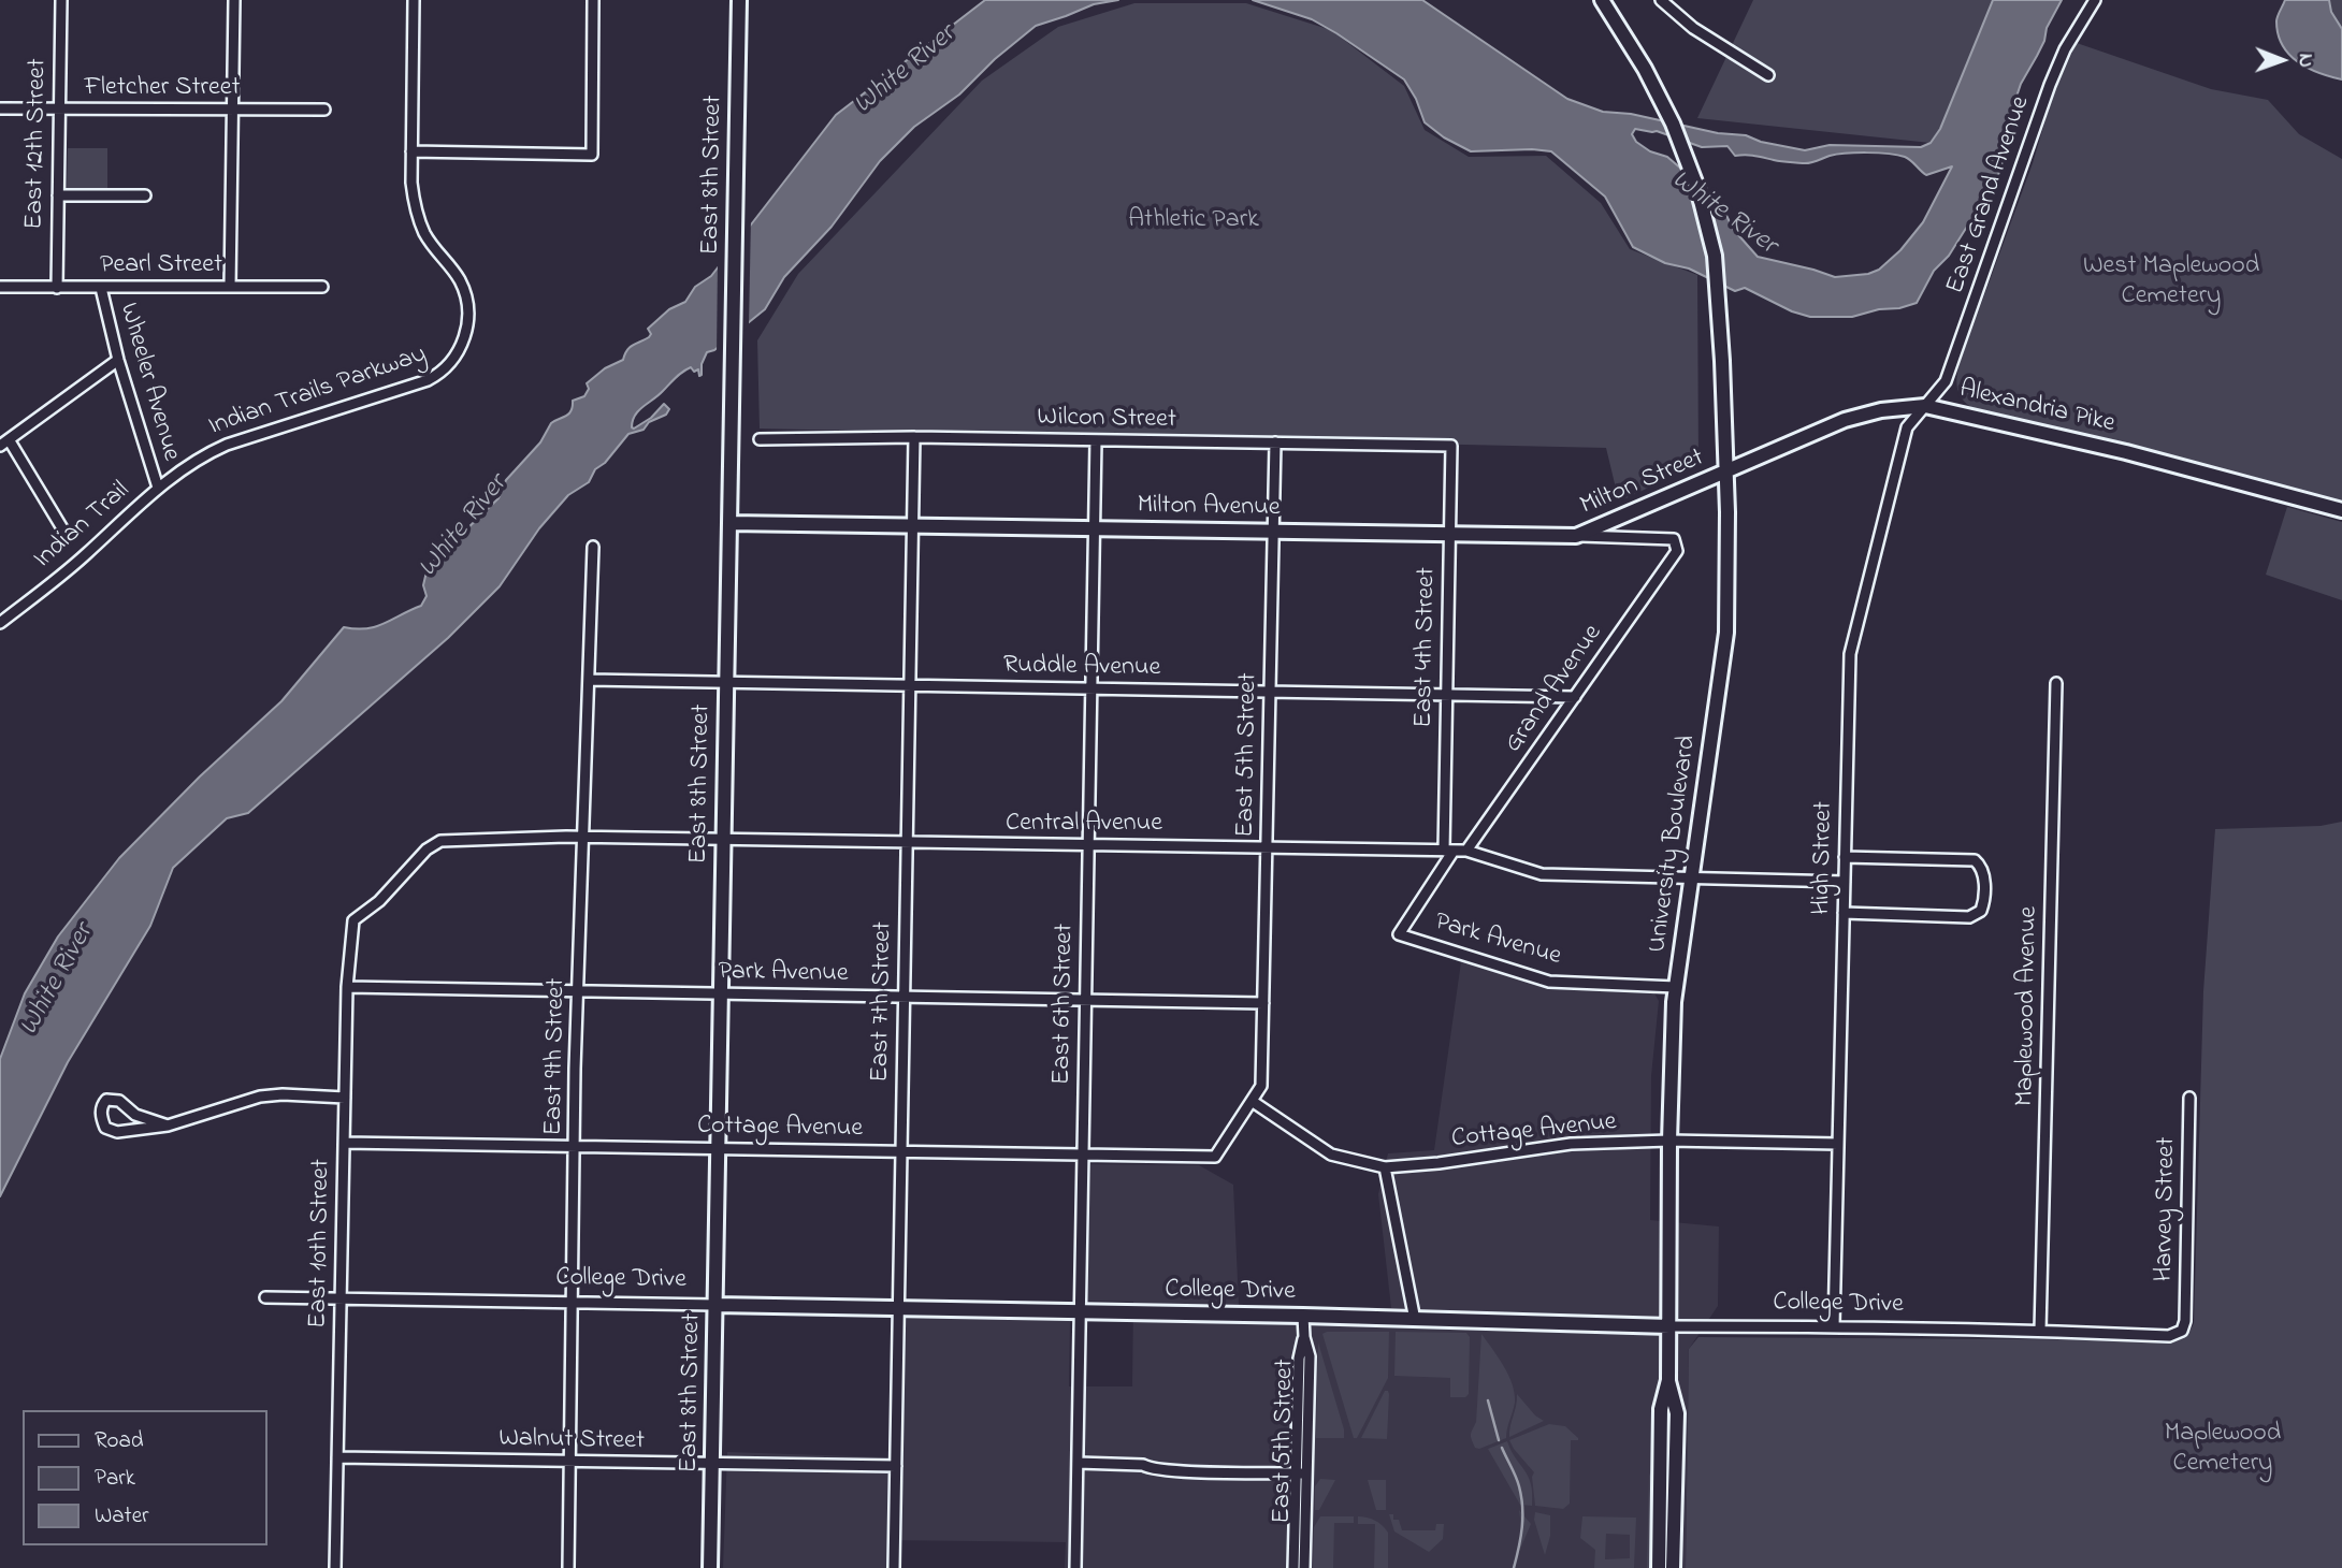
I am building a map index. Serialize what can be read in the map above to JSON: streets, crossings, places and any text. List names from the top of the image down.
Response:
{
  "streets": {
    "main road": [
      "East 8th Street",
      "Alexandria Pike",
      "Milton Street",
      "Milton Avenue",
      "University Boulevard",
      "College Drive"
    ],
    "street": [
      "Fletcher Street",
      "East 12th Street",
      "East Grand Avenue",
      "Pearl Street",
      "Wheeler Avenue",
      "Indian Trails Parkway",
      "Wilcon Street",
      "Indian Trail",
      "East 4th Street",
      "Ruddle Avenue",
      "Grand Avenue",
      "East 5th Street",
      "Central Avenue",
      "High Street",
      "Park Avenue",
      "East 7th Street",
      "East 6th Street",
      "Maplewood Avenue",
      "East 9th Street",
      "Cottage Avenue",
      "Harvey Street",
      "East 10th Street",
      "Walnut Street"
    ]
  },
  "crossings": [
    ["Fletcher Street", "East 12th Street"],
    ["East 12th Street", "Pearl Street"],
    ["East 8th Street", "Milton Avenue"],
    ["East 8th Street", "Ruddle Avenue"],
    ["East 8th Street", "Central Avenue"],
    ["East 8th Street", "Park Avenue"],
    ["East 8th Street", "Cottage Avenue"],
    ["East 8th Street", "College Drive"],
    ["East 8th Street", "Walnut Street"],
    ["East Grand Avenue", "Alexandria Pike"],
    ["East Grand Avenue", "High Street"],
    ["Pearl Street", "Wheeler Avenue"],
    ["Wheeler Avenue", "Indian Trails Parkway"],
    ["Wheeler Avenue", "Indian Trail"],
    ["Indian Trails Parkway", "Indian Trail"],
    ["Alexandria Pike", "Milton Street"],
    ["Alexandria Pike", "University Boulevard"],
    ["Alexandria Pike", "High Street"],
    ["Wilcon Street", "East 4th Street"],
    ["Wilcon Street", "East 5th Street"],
    ["Wilcon Street", "East 7th Street"],
    ["Wilcon Street", "East 6th Street"],
    ["Milton Street", "Milton Avenue"],
    ["Milton Street", "University Boulevard"],
    ["Milton Avenue", "East 4th Street"],
    ["Milton Avenue", "Grand Avenue"],
    ["Milton Avenue", "East 5th Street"],
    ["Milton Avenue", "East 7th Street"],
    ["Milton Avenue", "East 6th Street"],
    ["East 4th Street", "Ruddle Avenue"],
    ["East 4th Street", "Central Avenue"],
    ["East 4th Street", "Park Avenue"],
    ["Ruddle Avenue", "Grand Avenue"],
    ["Ruddle Avenue", "East 5th Street"],
    ["Ruddle Avenue", "East 7th Street"],
    ["Ruddle Avenue", "East 6th Street"],
    ["Ruddle Avenue", "East 9th Street"],
    ["Grand Avenue", "Central Avenue"],
    ["East 5th Street", "Central Avenue"],
    ["East 5th Street", "Park Avenue"],
    ["East 5th Street", "Cottage Avenue"],
    ["East 5th Street", "College Drive"],
    ["Central Avenue", "University Boulevard"],
    ["Central Avenue", "High Street"],
    ["Central Avenue", "Park Avenue"],
    ["Central Avenue", "East 7th Street"],
    ["Central Avenue", "East 6th Street"],
    ["Central Avenue", "East 9th Street"],
    ["Central Avenue", "East 10th Street"],
    ["University Boulevard", "Park Avenue"],
    ["University Boulevard", "Cottage Avenue"],
    ["University Boulevard", "College Drive"],
    ["High Street", "Cottage Avenue"],
    ["High Street", "College Drive"],
    ["Park Avenue", "East 7th Street"],
    ["Park Avenue", "East 6th Street"],
    ["Park Avenue", "East 9th Street"],
    ["Park Avenue", "East 10th Street"],
    ["East 7th Street", "Cottage Avenue"],
    ["East 7th Street", "College Drive"],
    ["East 7th Street", "Walnut Street"],
    ["East 6th Street", "Cottage Avenue"],
    ["East 6th Street", "College Drive"],
    ["Maplewood Avenue", "College Drive"],
    ["East 9th Street", "Cottage Avenue"],
    ["East 9th Street", "College Drive"],
    ["East 9th Street", "Walnut Street"],
    ["Cottage Avenue", "East 10th Street"],
    ["Harvey Street", "College Drive"],
    ["East 10th Street", "College Drive"],
    ["East 10th Street", "Walnut Street"]
  ],
  "water": ["White River"],
  "parks": ["Athletic Park", "West Maplewood Cemetery", "Maplewood Cemetery"],
  "legend": ["Road", "Park", "Water"],
  "north": "right"
}
